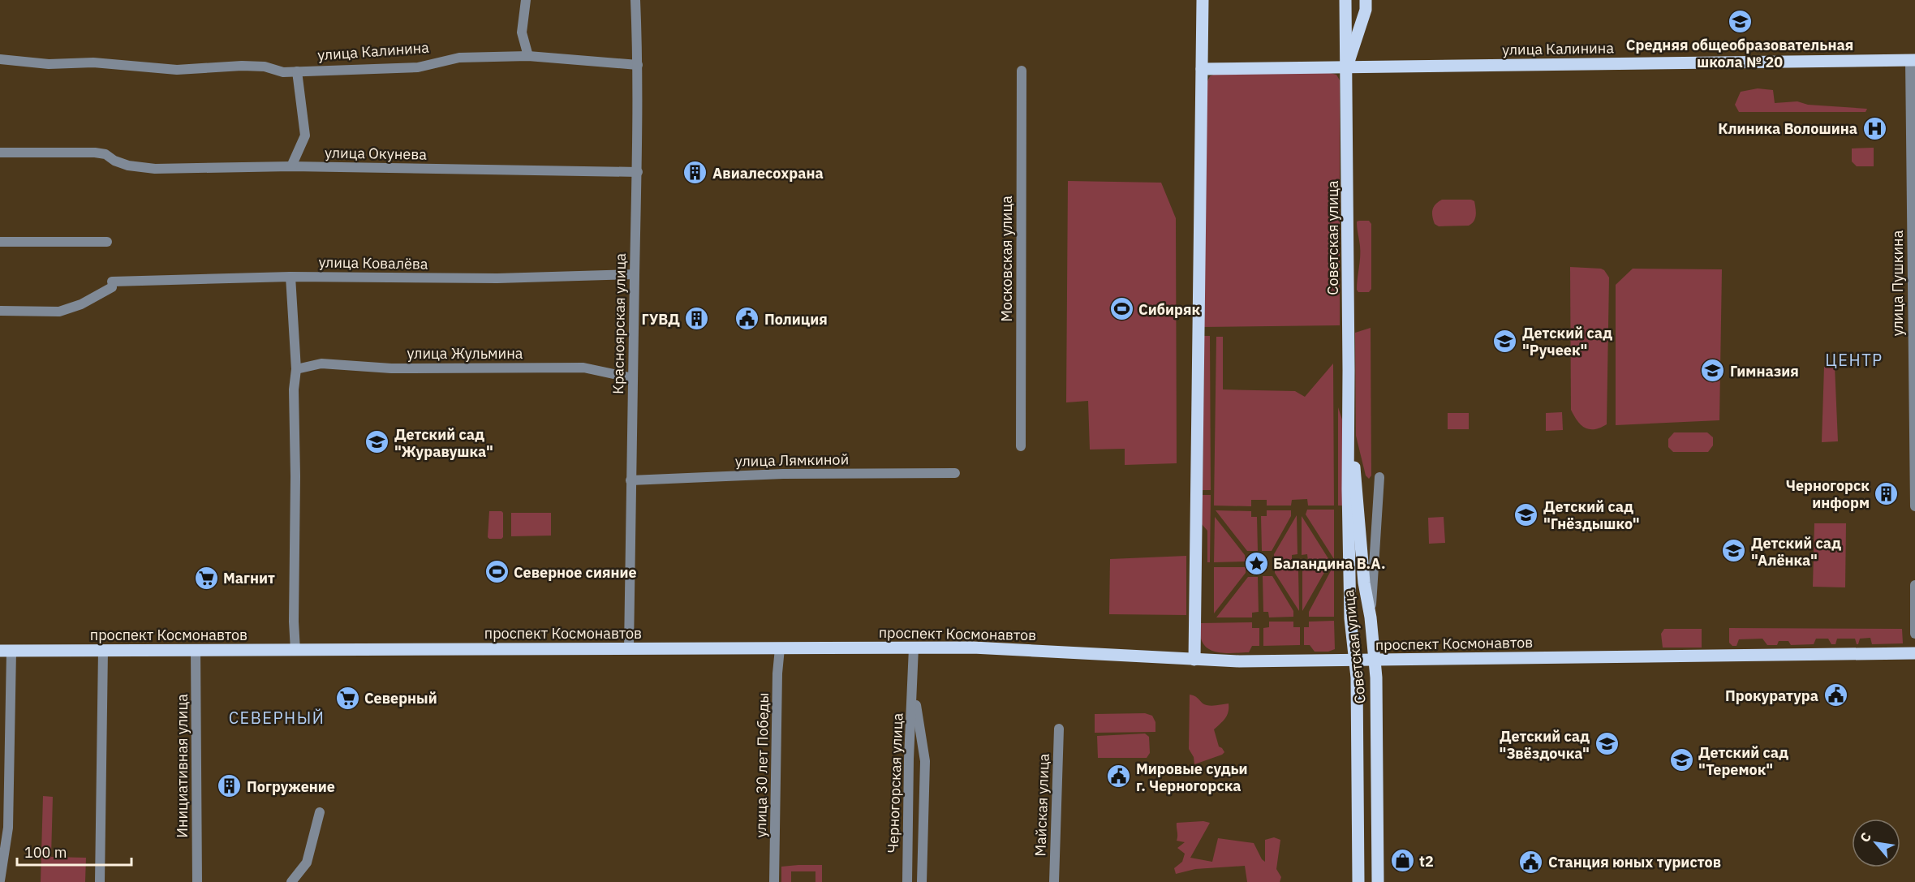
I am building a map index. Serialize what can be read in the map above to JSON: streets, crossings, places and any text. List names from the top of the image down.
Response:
{
  "streets": {
    "main road": ["улица Калинина", "Советская улица", "проспект Космонавтов"],
    "street": [
      "улица Окунева",
      "Московская улица",
      "улица Ковалёва",
      "улица Пушкина",
      "Красноярская улица",
      "улица Жульмина",
      "улица Лямкиной",
      "улица 30 лет Победы",
      "Инициативная улица",
      "Черногорская улица",
      "Майская улица"
    ]
  },
  "crossings": [
    ["улица Калинина", "Советская улица"],
    ["улица Калинина", "улица Пушкина"],
    ["улица Калинина", "Красноярская улица"],
    ["улица Окунева", "Красноярская улица"],
    ["Советская улица", "проспект Космонавтов"],
    ["улица Ковалёва", "Красноярская улица"],
    ["Красноярская улица", "улица Жульмина"],
    ["Красноярская улица", "улица Лямкиной"],
    ["Красноярская улица", "проспект Космонавтов"],
    ["проспект Космонавтов", "улица 30 лет Победы"],
    ["проспект Космонавтов", "Инициативная улица"],
    ["проспект Космонавтов", "Черногорская улица"]
  ],
  "districts": ["ЦЕНТР", "СЕВЕРНЫЙ"],
  "places": {
    "school or university": [
      "Средняя общеобразовательная школа № 20",
      "Детский сад \"Ручеек\"",
      "Гимназия",
      "Детский сад \"Журавушка\"",
      "Детский сад \"Гнёздышко\"",
      "Детский сад \"Алёнка\"",
      "Детский сад \"Звёздочка\"",
      "Детский сад \"Теремок\""
    ],
    "hospital": ["Клиника Волошина"],
    "building": [
      "Авиалесохрана",
      "ГУВД",
      "Черногорск информ",
      "Погружение"
    ],
    "sports": ["Сибиряк", "Северное сияние"],
    "public building": [
      "Полиция",
      "Прокуратура",
      "Мировые судьи г. Черногорска",
      "Станция юных туристов"
    ],
    "place": ["Баландина В.А."],
    "supermarket": ["Магнит", "Северный"],
    "shop": ["t2"]
  },
  "scale_bar": "100 m",
  "north": "top left"
}
